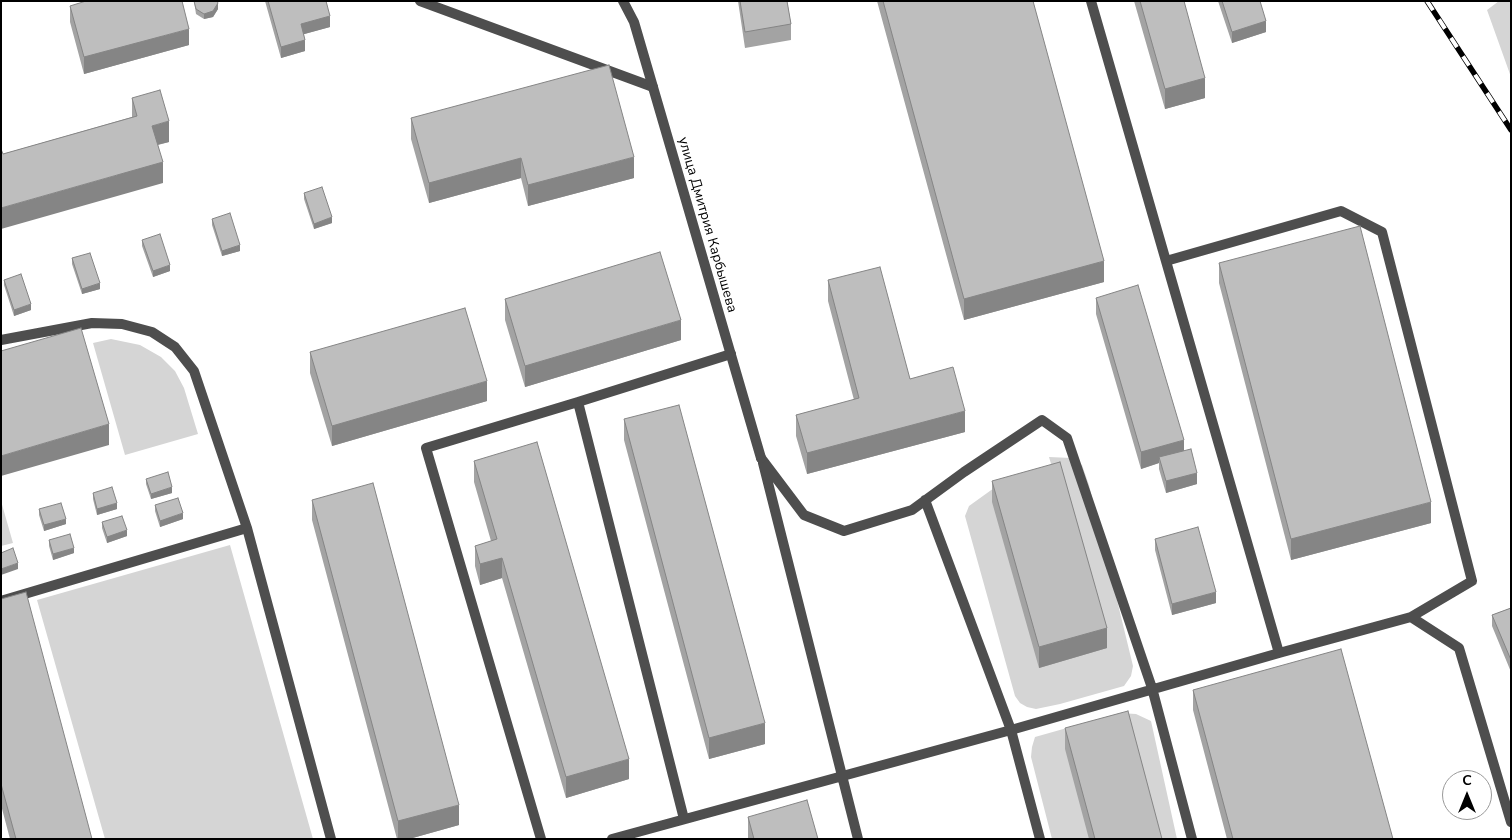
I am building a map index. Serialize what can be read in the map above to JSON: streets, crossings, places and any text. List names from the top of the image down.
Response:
{
  "streets": {
    "street": ["улица Дмитрия Карбышева"]
  },
  "north": "top"
}
